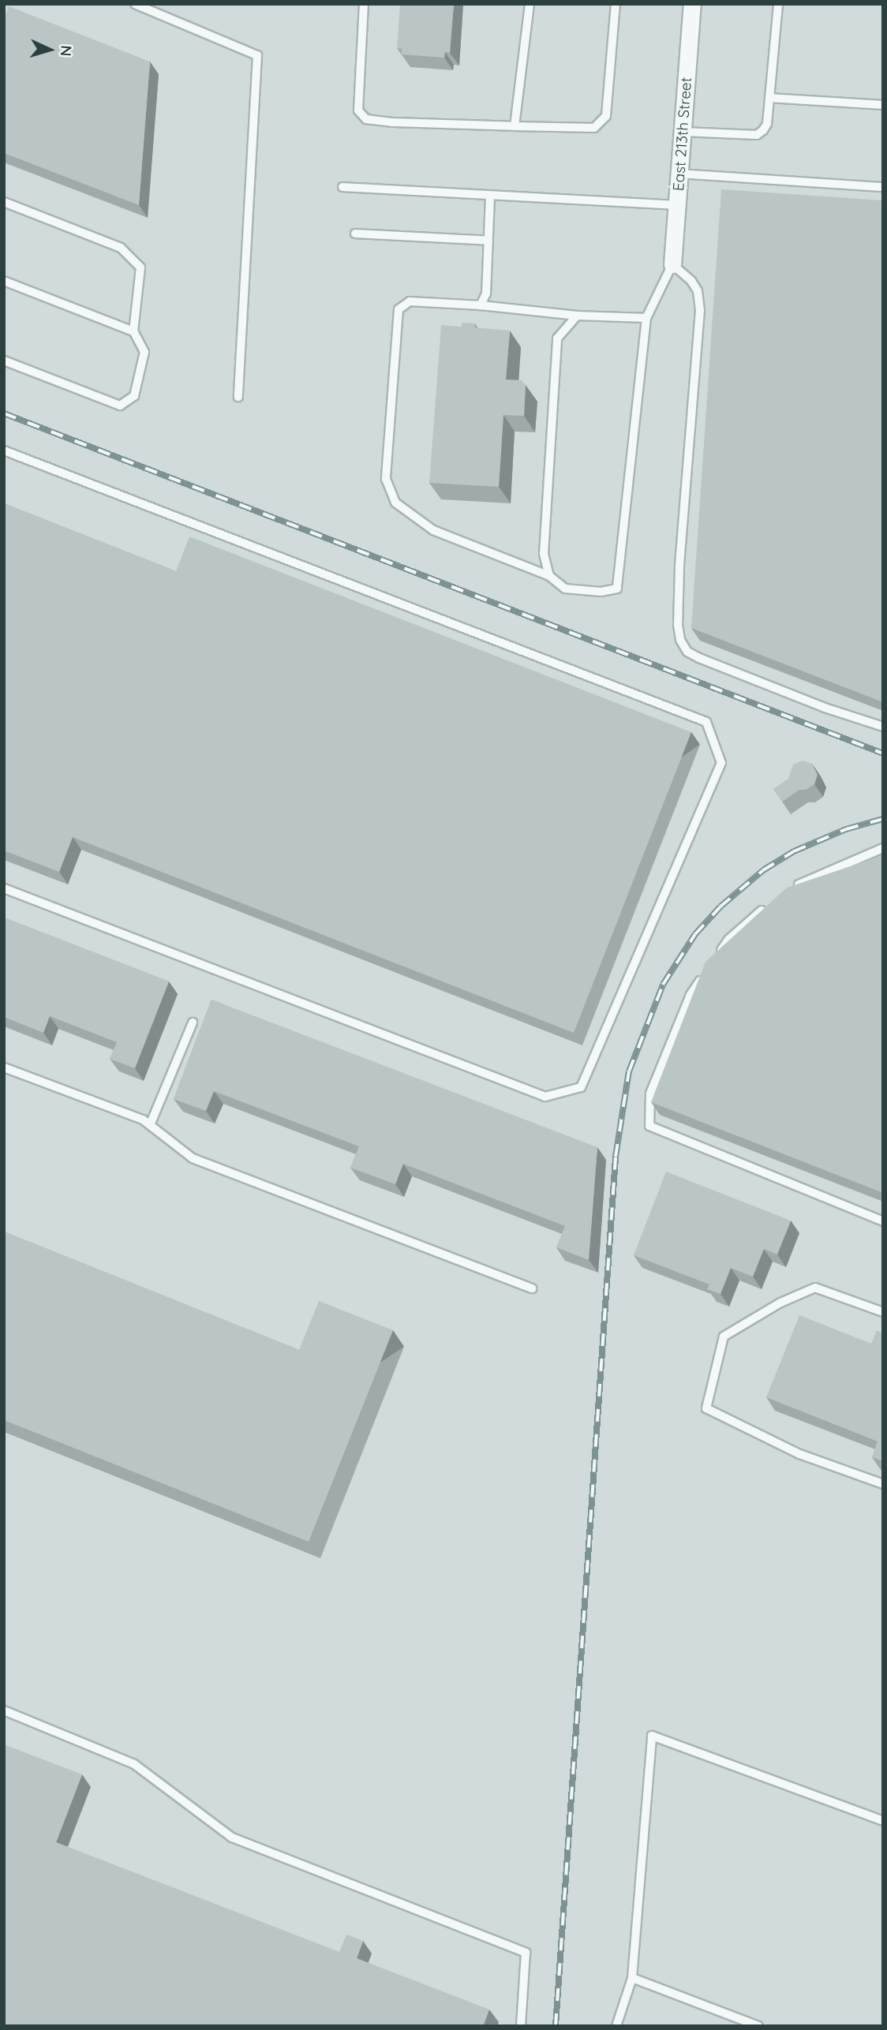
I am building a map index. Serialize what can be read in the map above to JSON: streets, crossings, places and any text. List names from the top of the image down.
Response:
{
  "streets": {
    "street": ["East 213th Street"]
  },
  "north": "right"
}
